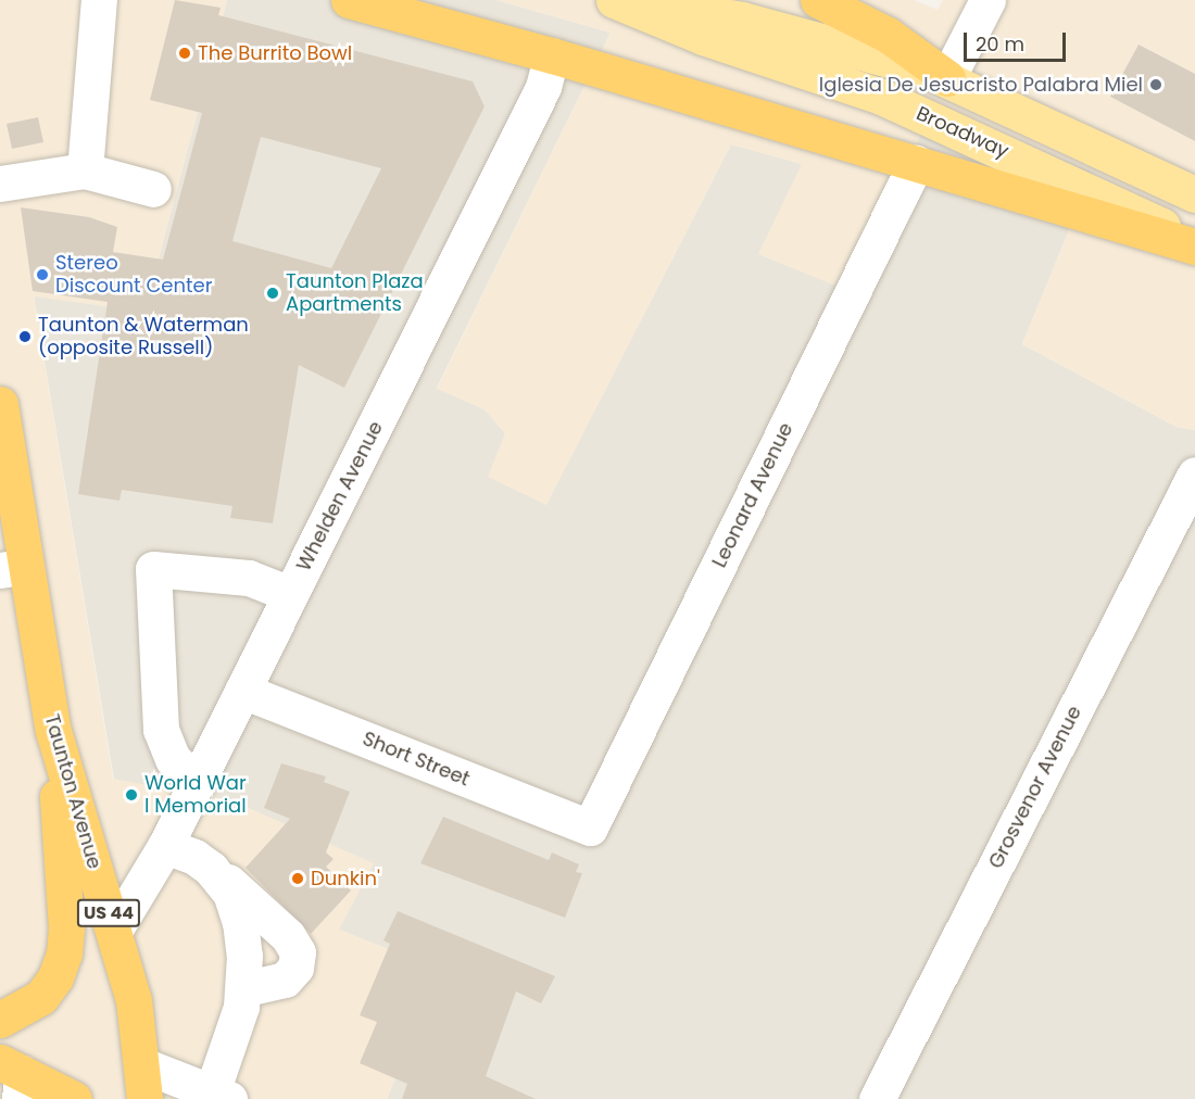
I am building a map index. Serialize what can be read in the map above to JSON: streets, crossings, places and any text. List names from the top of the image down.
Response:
{
  "streets": {
    "highway": ["Taunton Avenue", "US 44"],
    "main road": ["Broadway"],
    "street": [
      "Leonard Avenue",
      "Whelden Avenue",
      "Short Street",
      "Grosvenor Avenue"
    ]
  },
  "crossings": [
    ["Leonard Avenue", "Short Street"],
    ["Whelden Avenue", "Short Street"],
    ["Whelden Avenue", "Taunton Avenue"]
  ],
  "places": [
    "The Burrito Bowl",
    "Iglesia De Jesucristo Palabra Miel",
    "Stereo Discount Center",
    "Taunton Plaza Apartments",
    "Taunton & Waterman (opposite Russell)",
    "World War I Memorial",
    "Dunkin'"
  ],
  "scale_bar": "20 m"
}
